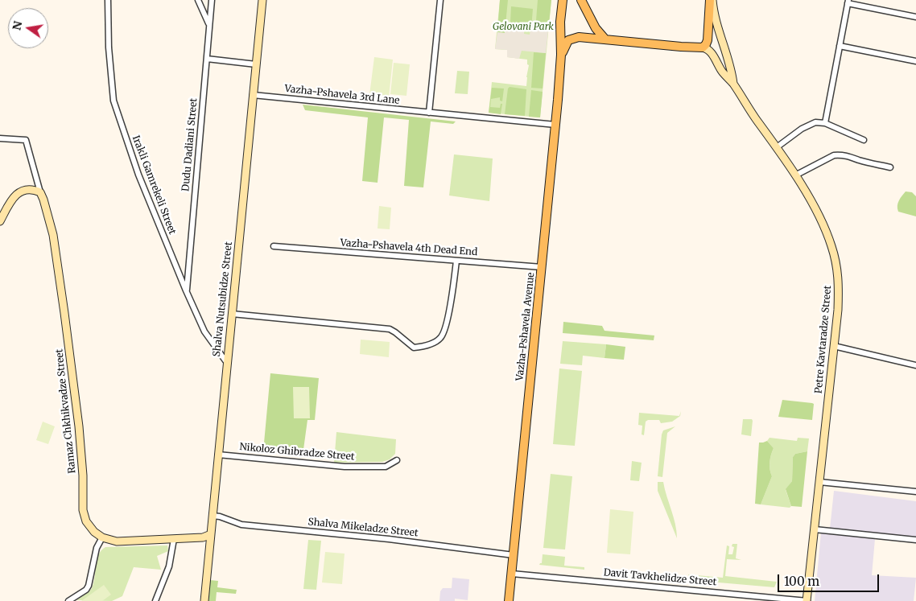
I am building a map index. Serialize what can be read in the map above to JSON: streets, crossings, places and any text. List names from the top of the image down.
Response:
{
  "streets": {
    "main road": [
      "Shalva Nutsubidze Street",
      "Vazha-Pshavela Avenue",
      "Petre Kavtaradze Street",
      "Ramaz Chkhikvadze Street"
    ],
    "street": [
      "Vazha-Pshavela 3rd Lane",
      "Dudu Dadiani Street",
      "Irakli Gamrekeli Street",
      "Vazha-Pshavela 4th Dead End",
      "Nikoloz Ghibradze Street",
      "Shalva Mikeladze Street",
      "Davit Tavkhelidze Street"
    ]
  },
  "crossings": [
    ["Vazha-Pshavela 3rd Lane", "Shalva Nutsubidze Street"],
    ["Vazha-Pshavela 3rd Lane", "Vazha-Pshavela Avenue"],
    ["Dudu Dadiani Street", "Irakli Gamrekeli Street"],
    ["Irakli Gamrekeli Street", "Shalva Nutsubidze Street"],
    ["Vazha-Pshavela 4th Dead End", "Vazha-Pshavela Avenue"],
    ["Shalva Nutsubidze Street", "Nikoloz Ghibradze Street"],
    ["Shalva Nutsubidze Street", "Shalva Mikeladze Street"],
    ["Vazha-Pshavela Avenue", "Petre Kavtaradze Street"],
    ["Vazha-Pshavela Avenue", "Shalva Mikeladze Street"],
    ["Vazha-Pshavela Avenue", "Davit Tavkhelidze Street"],
    ["Petre Kavtaradze Street", "Davit Tavkhelidze Street"]
  ],
  "parks": ["Gelovani Park"],
  "scale_bar": "100 m",
  "north": "left"
}
